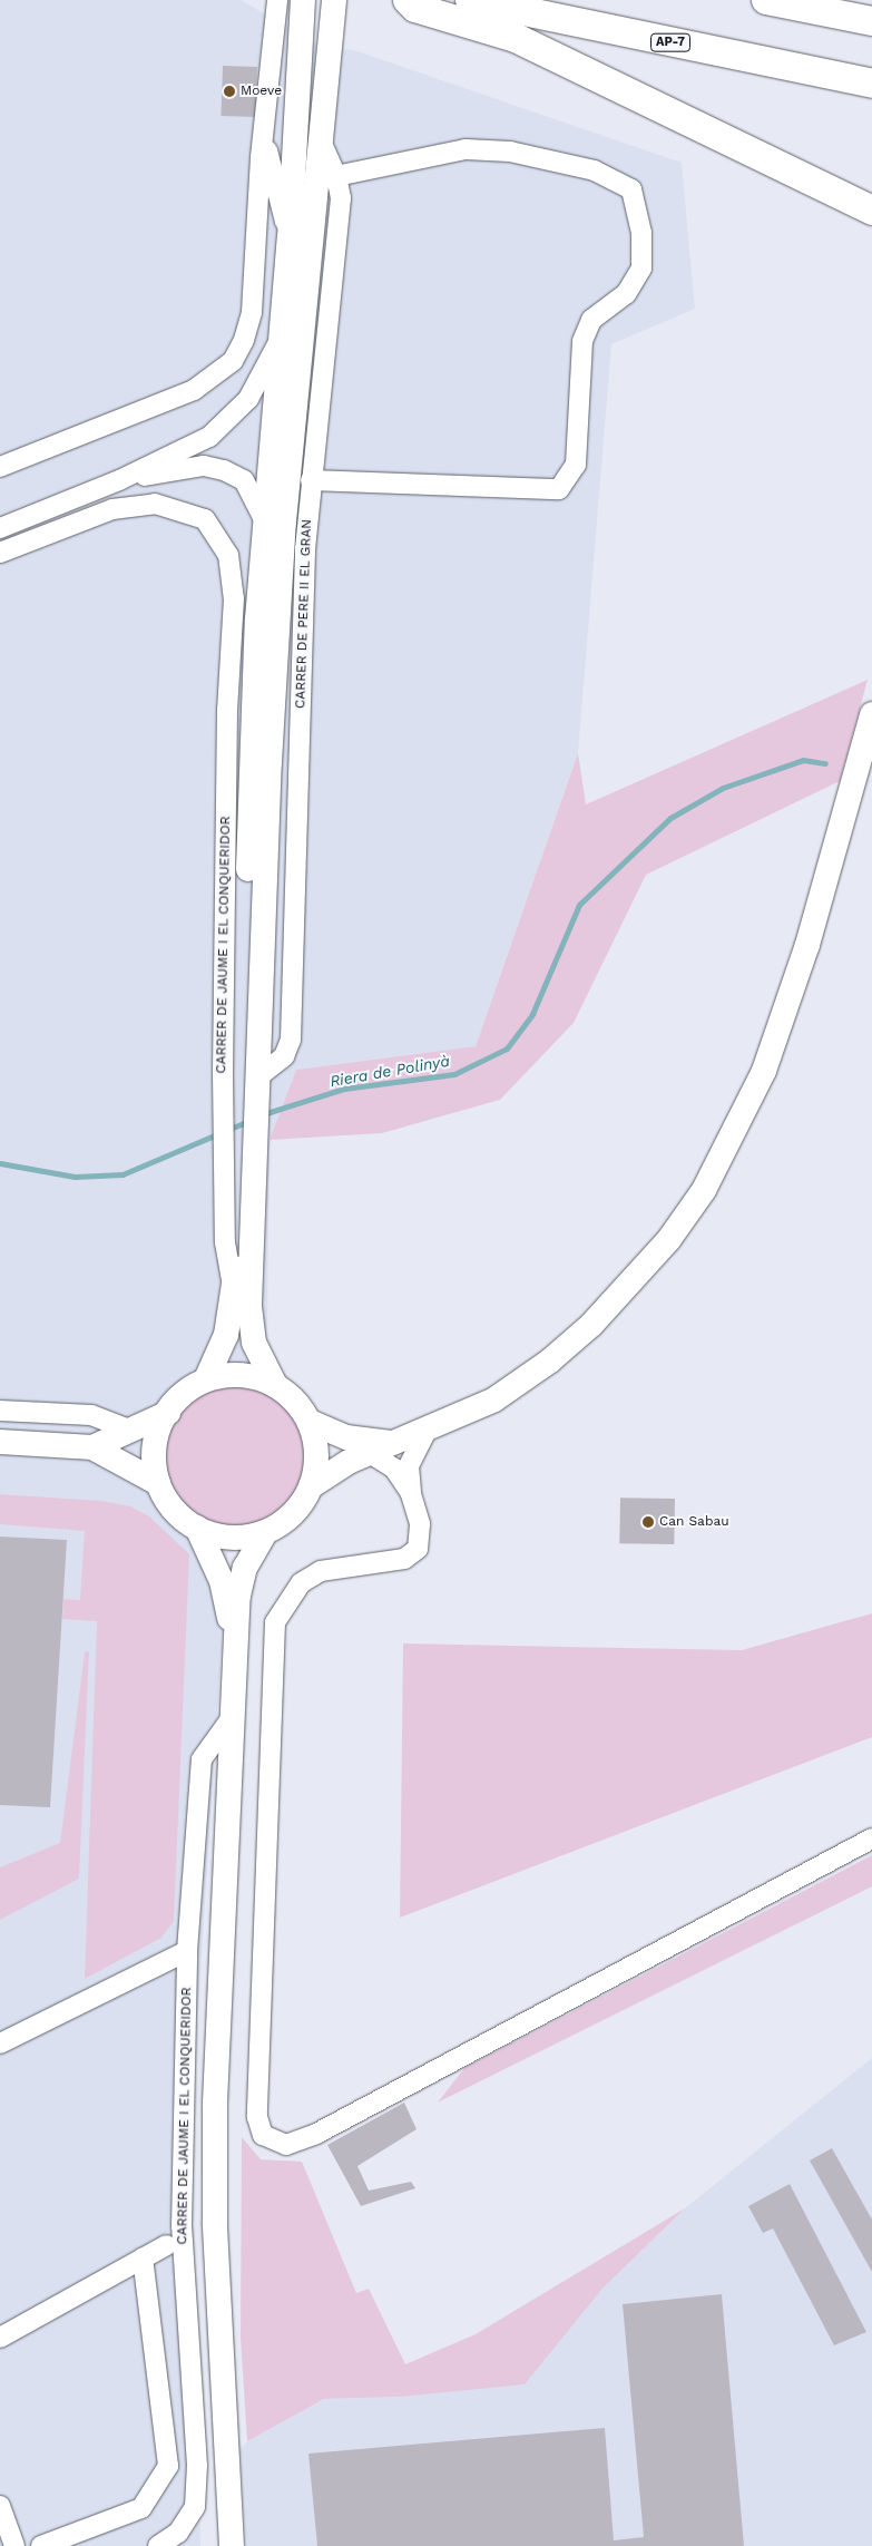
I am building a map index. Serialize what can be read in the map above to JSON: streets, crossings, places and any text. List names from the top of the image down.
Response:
{
  "streets": {
    "highway": ["AP-7"],
    "street": ["CARRER DE PERE II EL GRAN", "CARRER DE JAUME I EL CONQUERIDOR"]
  },
  "water": ["Riera de Polinyà"],
  "places": ["Moeve", "Can Sabau"]
}
